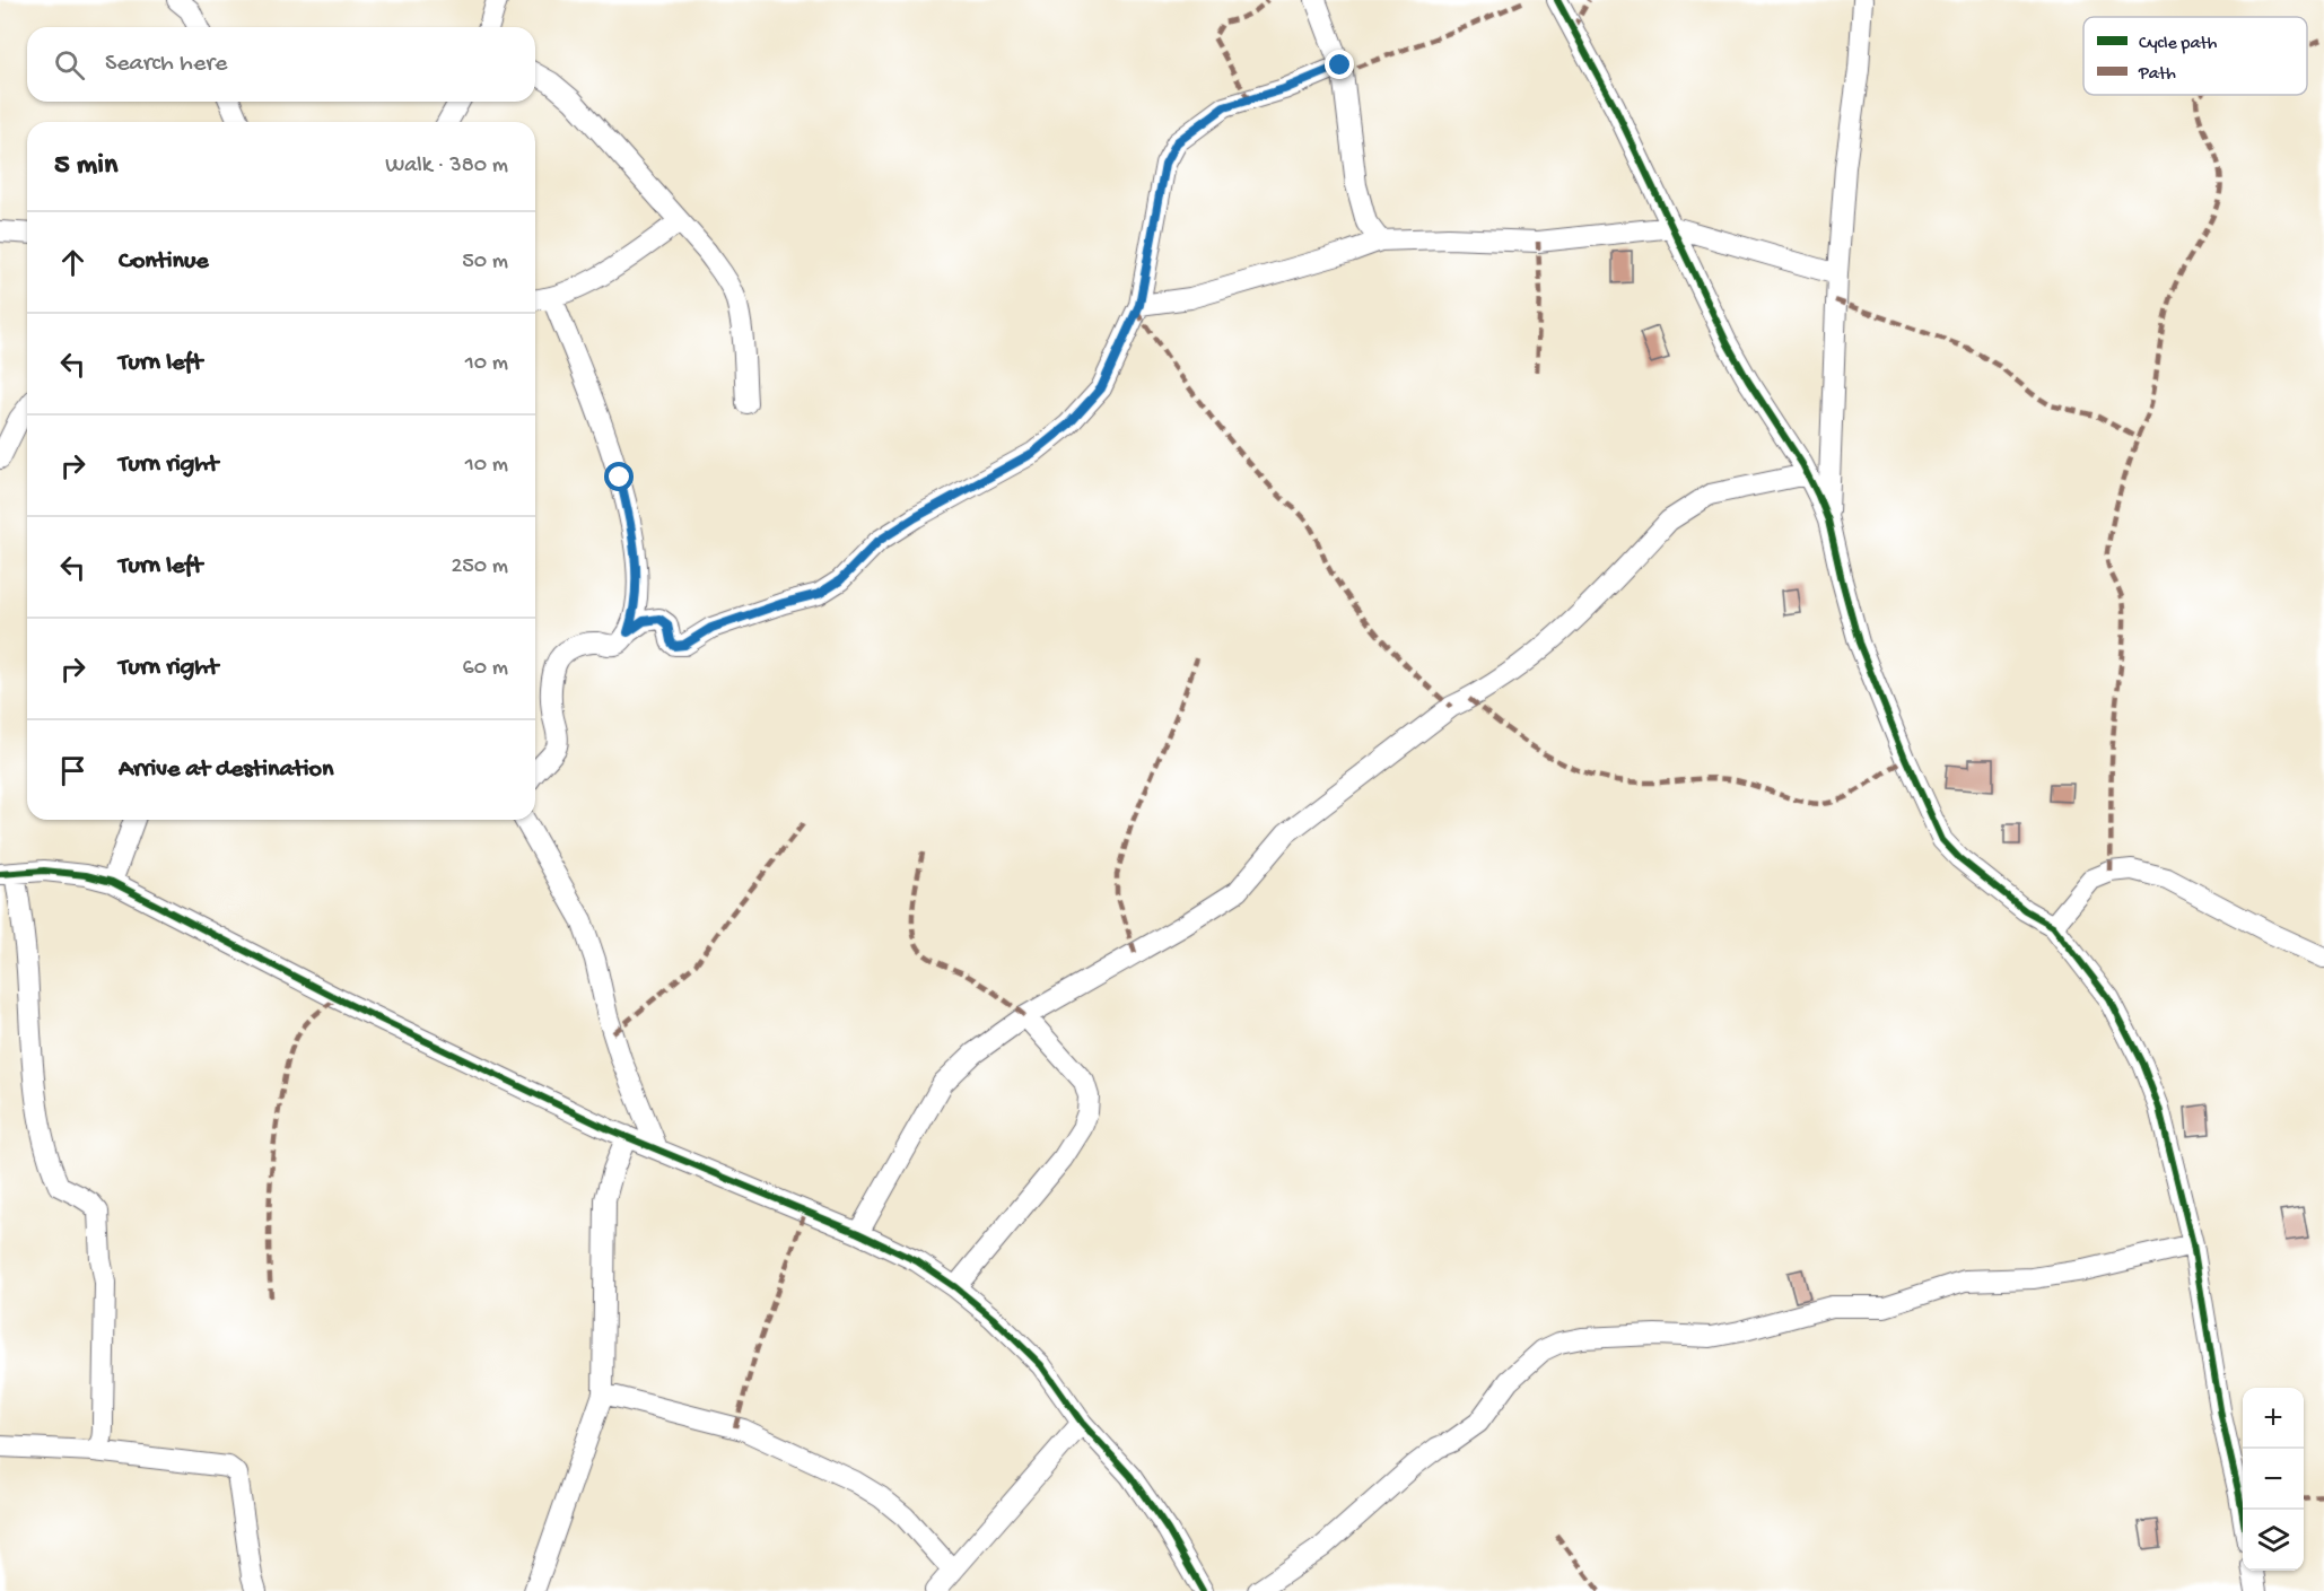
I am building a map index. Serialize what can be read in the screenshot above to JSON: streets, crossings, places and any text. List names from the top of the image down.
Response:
{
  "legend": ["Cycle path", "Path"],
  "page": {
    "search": "Search here",
    "heading": ["5 min", "Walk · 380 m"],
    "list": [
      ["Continue", "50 m"],
      ["Turn left", "10 m"],
      ["Turn right", "10 m"],
      ["Turn left", "250 m"],
      ["Turn right", "60 m"],
      "Arrive at destination"
    ],
    "map_buttons": ["+", "−"]
  }
}
